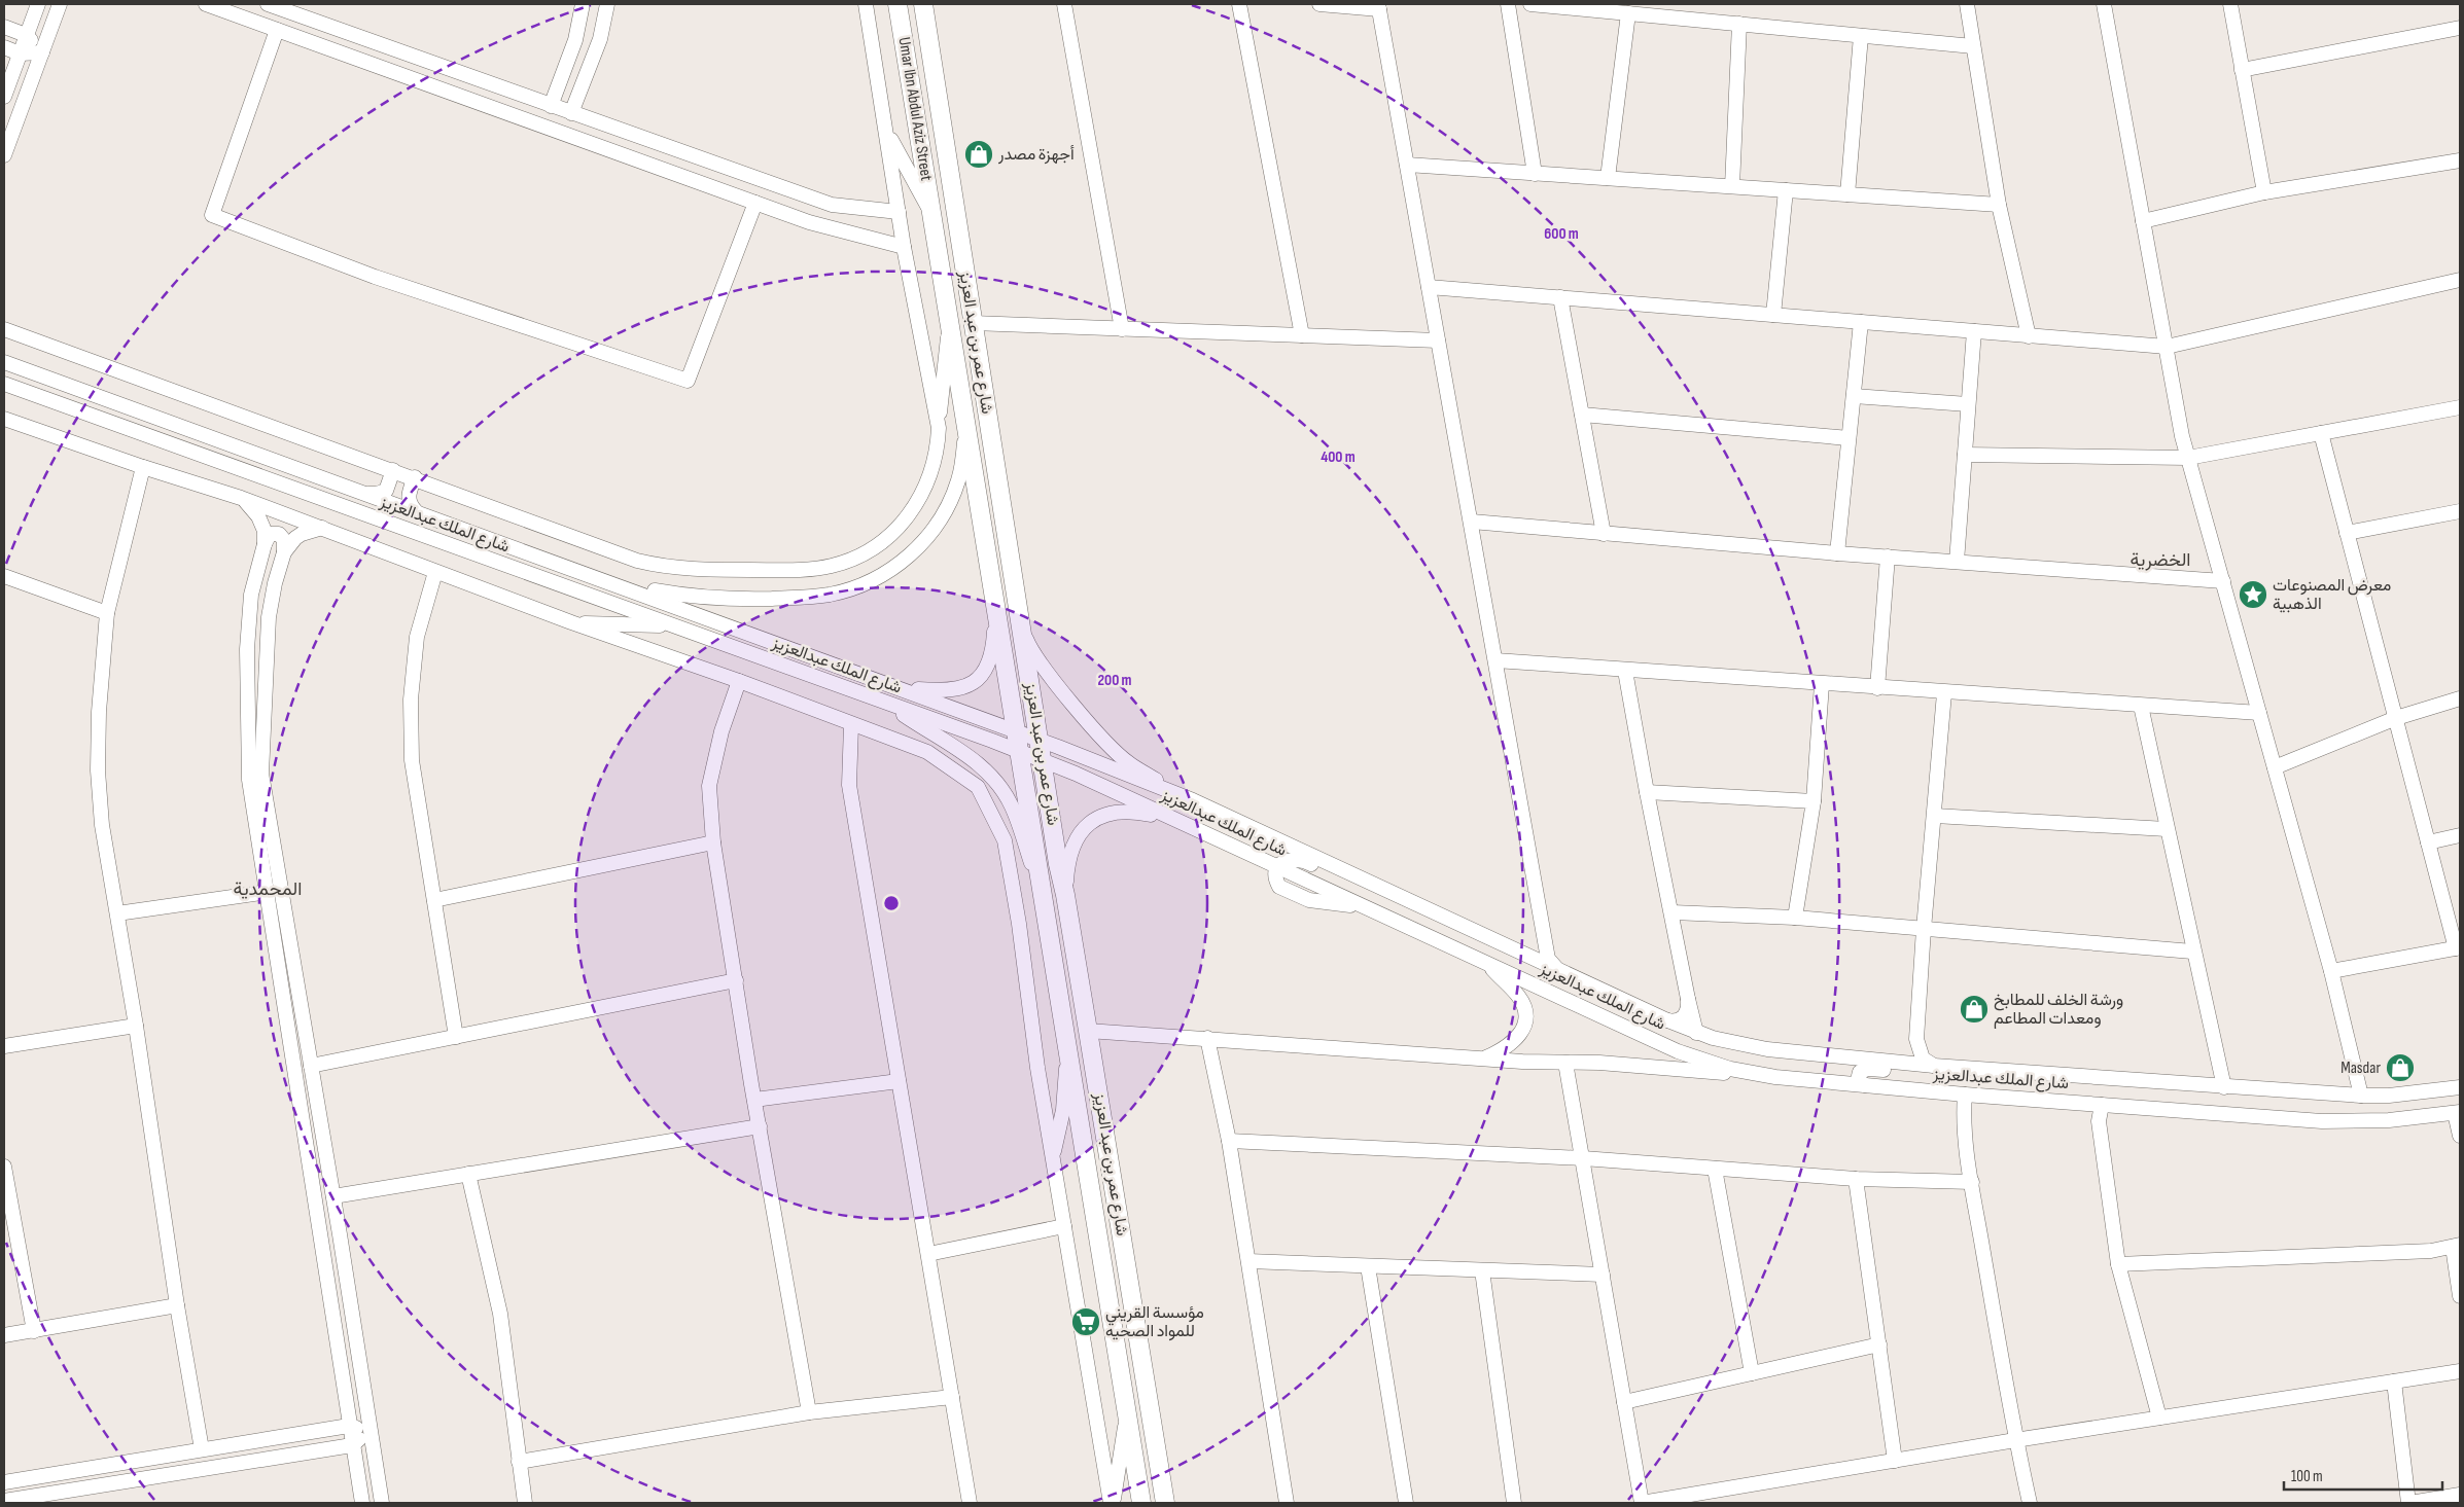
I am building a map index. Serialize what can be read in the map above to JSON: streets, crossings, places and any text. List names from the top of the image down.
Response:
{
  "streets": {
    "main road": ["Umar Ibn Abdul Aziz Street", "شارع عمر بن عبد العزيز"],
    "street": ["شارع الملك عبدالعزيز"]
  },
  "crossings": [
    ["Umar Ibn Abdul Aziz Street", "شارع عمر بن عبد العزيز"],
    ["شارع عمر بن عبد العزيز", "شارع الملك عبدالعزيز"]
  ],
  "districts": ["الخضرية", "المحمدية"],
  "places": {
    "shop": ["أجهزة مصدر", "ورشة الخلف للمطابخ ومعدات المطاعم", "Masdar"],
    "place": ["معرض المصنوعات الذهبية"],
    "supermarket": ["مؤسسة القريني للمواد الصحيه"]
  },
  "scale_bar": "100 m",
  "rings": ["600 m", "400 m", "200 m"]
}
